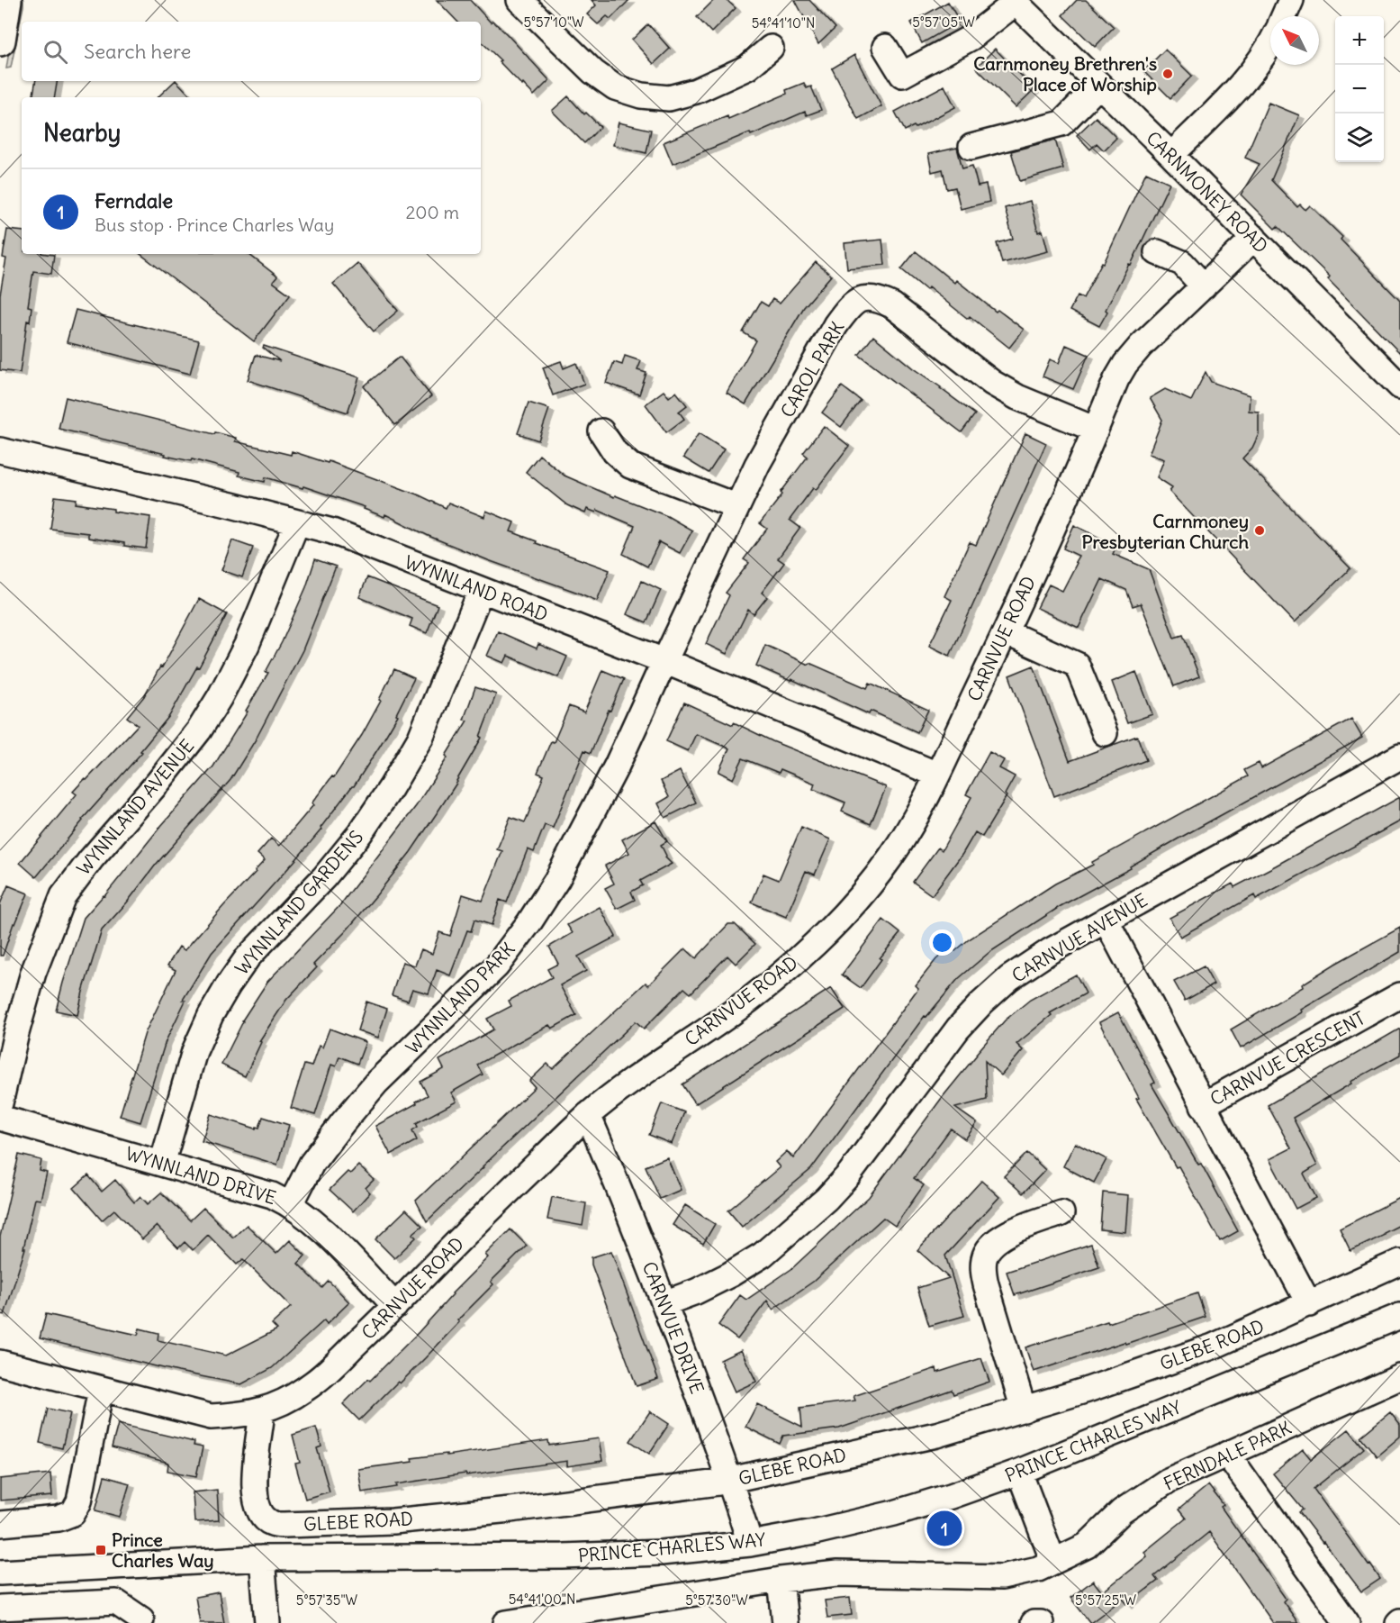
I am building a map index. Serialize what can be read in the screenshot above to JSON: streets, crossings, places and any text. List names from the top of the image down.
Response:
{
  "streets": {
    "street": [
      "CARNMONEY ROAD",
      "CAROL PARK",
      "WYNNLAND ROAD",
      "CARNVUE ROAD",
      "WYNNLAND AVENUE",
      "WYNNLAND GARDENS",
      "CARNVUE AVENUE",
      "WYNNLAND PARK",
      "CARNVUE CRESCENT",
      "WYNNLAND DRIVE",
      "CARNVUE DRIVE",
      "GLEBE ROAD",
      "PRINCE CHARLES WAY",
      "FERNDALE PARK"
    ]
  },
  "crossings": [
    ["CARNMONEY ROAD", "CARNVUE ROAD"],
    ["CAROL PARK", "WYNNLAND ROAD"],
    ["CAROL PARK", "CARNVUE ROAD"],
    ["CAROL PARK", "WYNNLAND PARK"],
    ["WYNNLAND ROAD", "CARNVUE ROAD"],
    ["WYNNLAND ROAD", "WYNNLAND AVENUE"],
    ["WYNNLAND ROAD", "WYNNLAND GARDENS"],
    ["WYNNLAND ROAD", "WYNNLAND PARK"],
    ["CARNVUE ROAD", "WYNNLAND DRIVE"],
    ["CARNVUE ROAD", "CARNVUE DRIVE"],
    ["CARNVUE ROAD", "GLEBE ROAD"],
    ["WYNNLAND GARDENS", "WYNNLAND DRIVE"],
    ["CARNVUE AVENUE", "CARNVUE DRIVE"],
    ["WYNNLAND PARK", "WYNNLAND DRIVE"],
    ["CARNVUE DRIVE", "GLEBE ROAD"],
    ["CARNVUE DRIVE", "PRINCE CHARLES WAY"]
  ],
  "places": {
    "other": ["Carnmoney Brethren's Place of Worship", "Carnmoney Presbyterian Church"],
    "transit": ["Prince Charles Way"]
  },
  "north": "top left",
  "page": {
    "map_buttons": ["+", "−"],
    "search": "Search here",
    "heading": "Nearby",
    "list": [
      {
        "mark": "1",
        "name": "Ferndale",
        "note": "Bus stop · Prince Charles Way",
        "value": "200 m"
      }
    ],
    "pins": "1"
  },
  "coordinates": [
    "5°57'10\"W",
    "5°57'05\"W",
    "54°41'10\"N",
    "54°41'00\"N",
    "5°57'35\"W",
    "5°57'30\"W",
    "5°57'25\"W"
  ]
}
